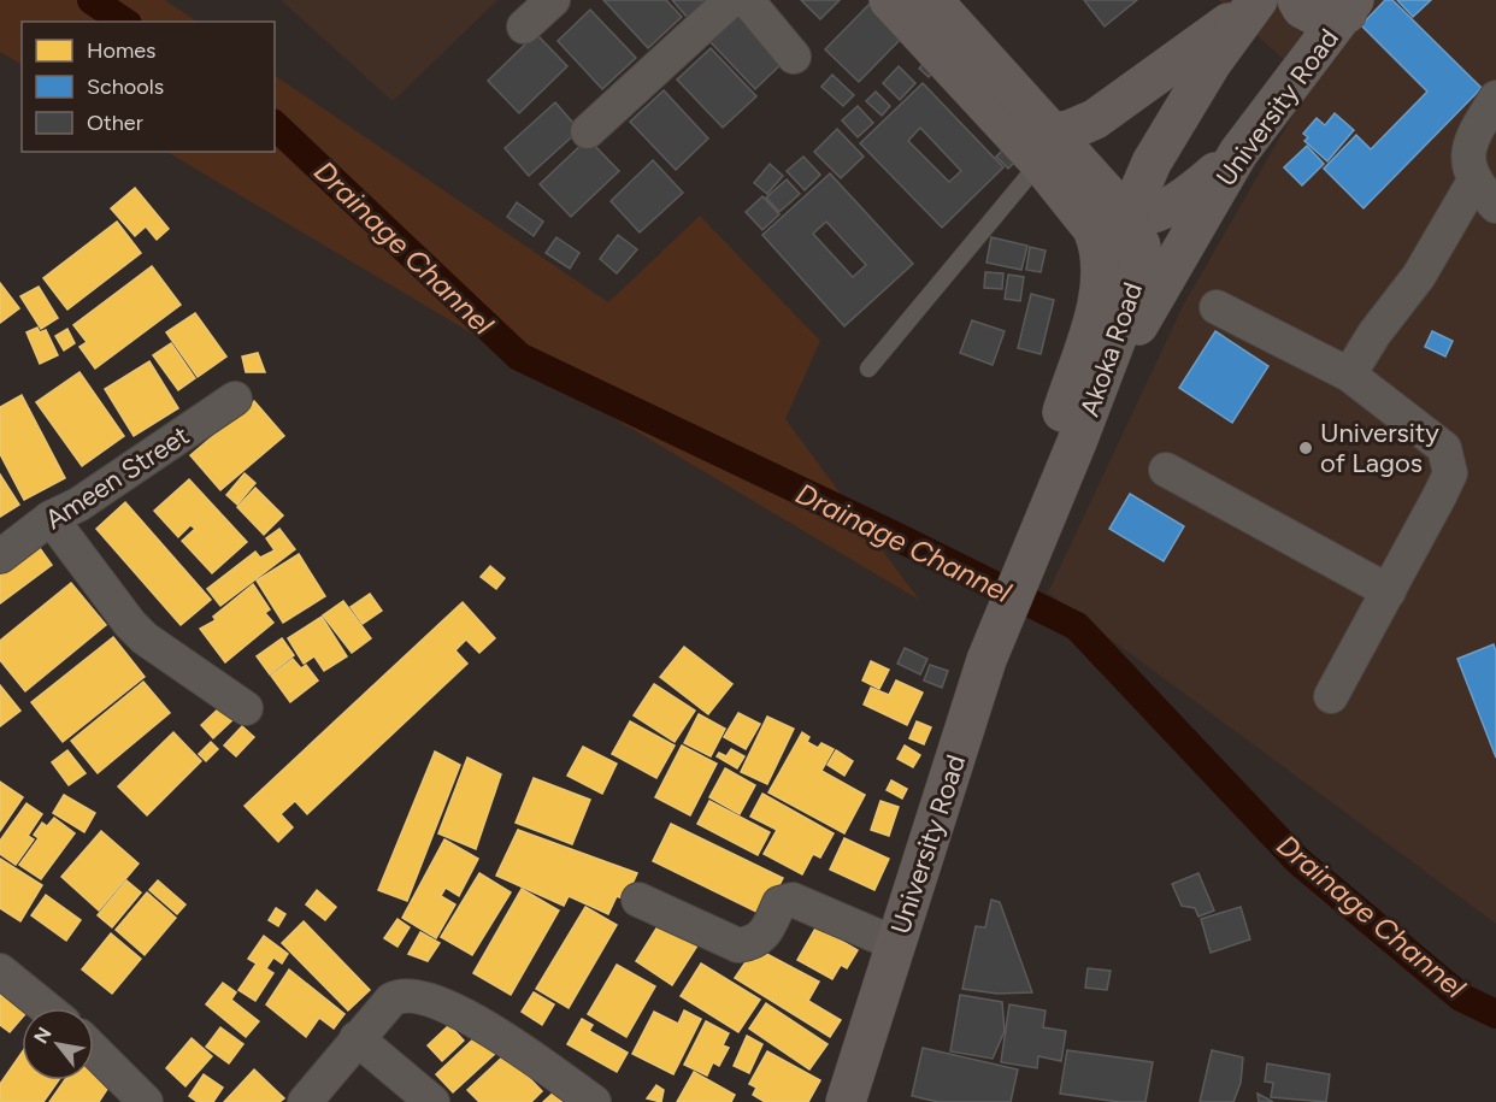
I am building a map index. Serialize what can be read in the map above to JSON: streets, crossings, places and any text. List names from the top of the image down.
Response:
{
  "streets": {
    "main road": ["University Road", "Akoka Road"],
    "street": ["Ameen Street"]
  },
  "crossings": [
    ["University Road", "Akoka Road"]
  ],
  "water": ["Drainage Channel"],
  "places": ["University of Lagos"],
  "legend": ["Homes", "Schools", "Other"],
  "north": "top left"
}
